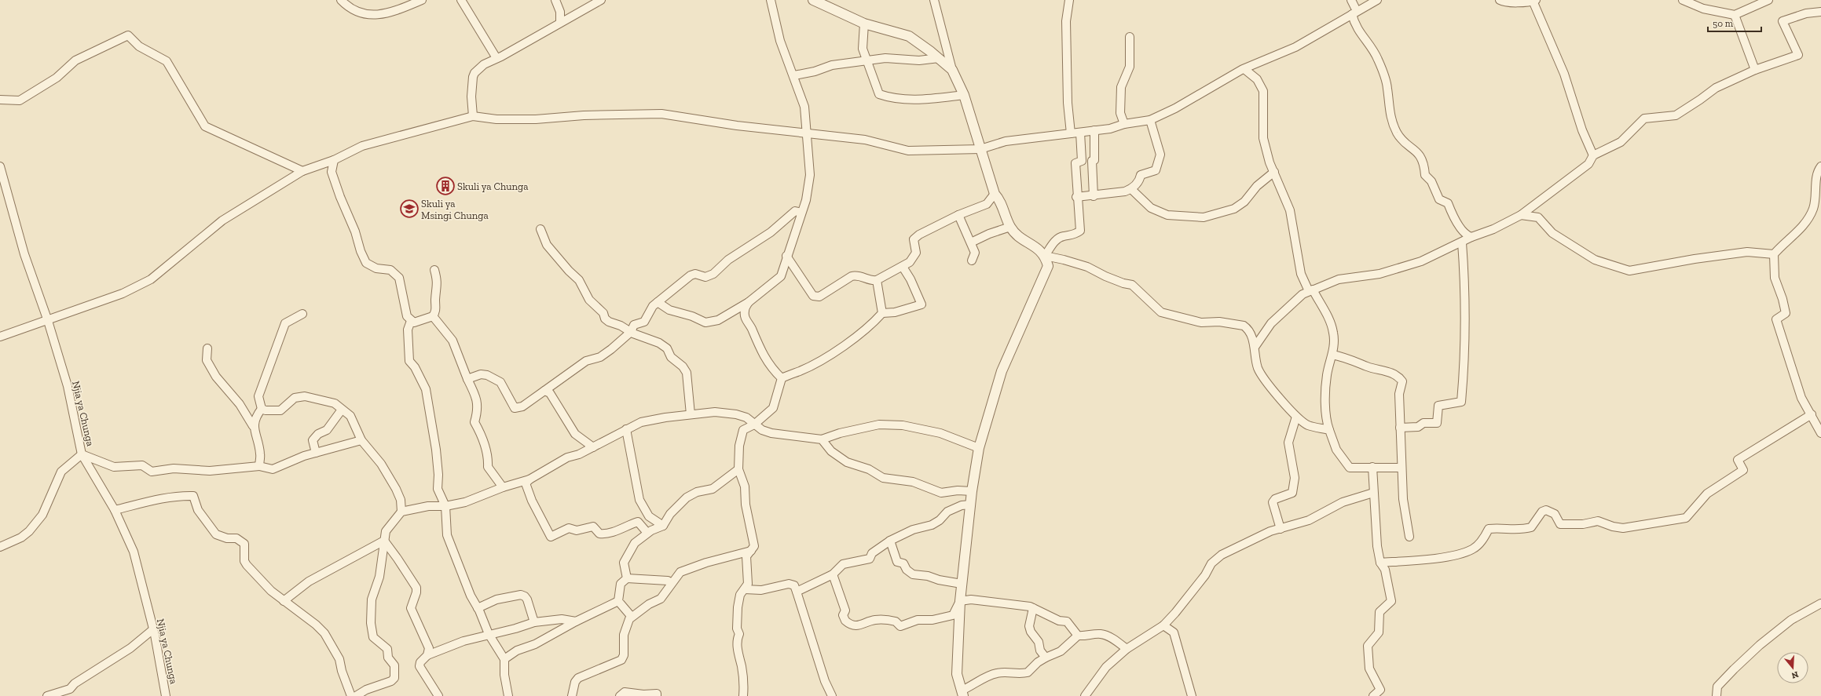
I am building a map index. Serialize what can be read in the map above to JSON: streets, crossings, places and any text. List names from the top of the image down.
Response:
{
  "streets": {
    "street": ["Njia ya Chunga"]
  },
  "places": {
    "building": ["Skuli ya Chunga"],
    "school or university": ["Skuli ya Msingi Chunga"]
  },
  "scale_bar": "50 m",
  "north": "bottom"
}
